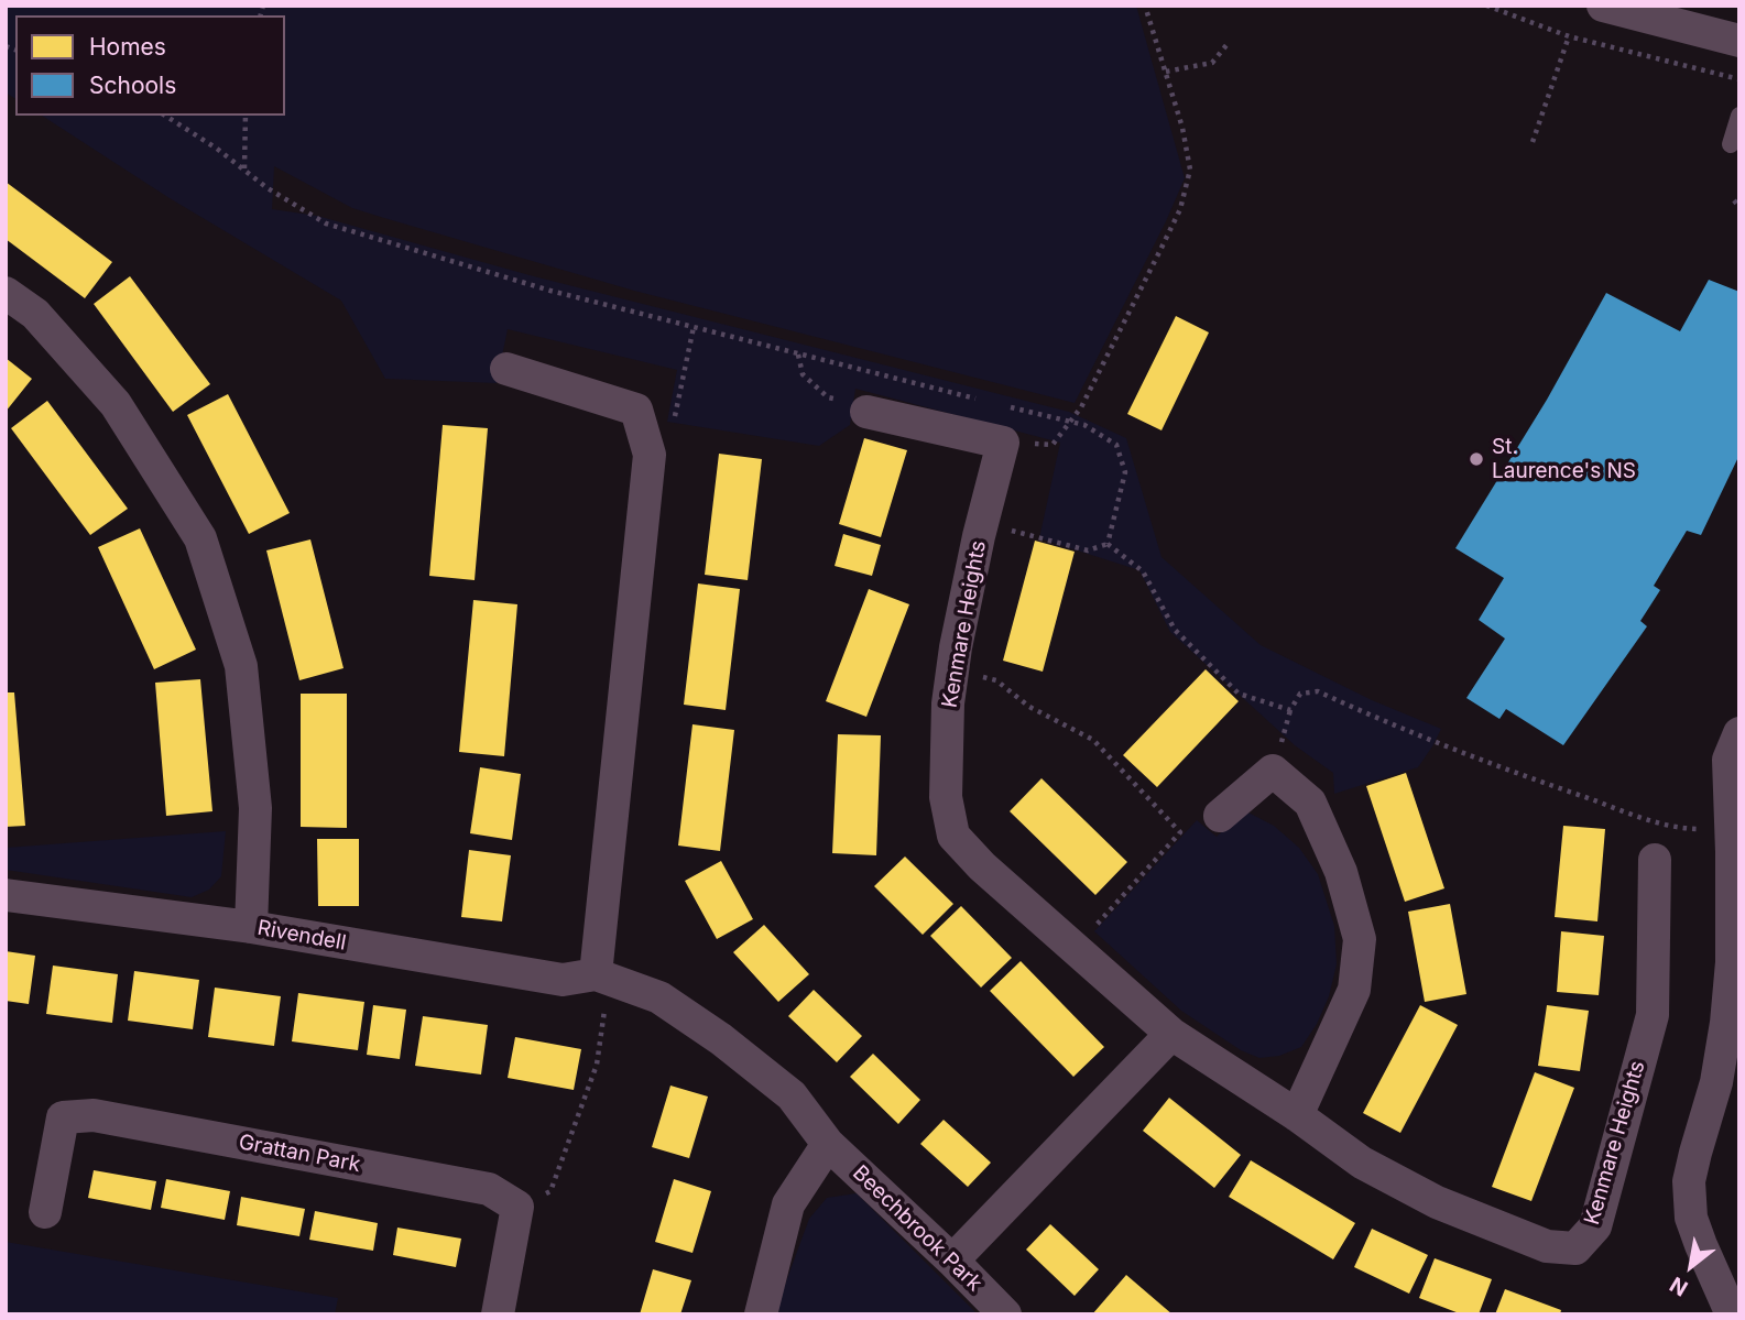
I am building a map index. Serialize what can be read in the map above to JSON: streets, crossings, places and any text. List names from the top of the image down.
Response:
{
  "streets": {
    "street": [
      "Kenmare Heights",
      "Rivendell",
      "Grattan Park",
      "Beechbrook Park"
    ]
  },
  "crossings": [
    ["Rivendell", "Beechbrook Park"]
  ],
  "places": ["St. Laurence's NS"],
  "legend": ["Homes", "Schools"],
  "north": "bottom left"
}
